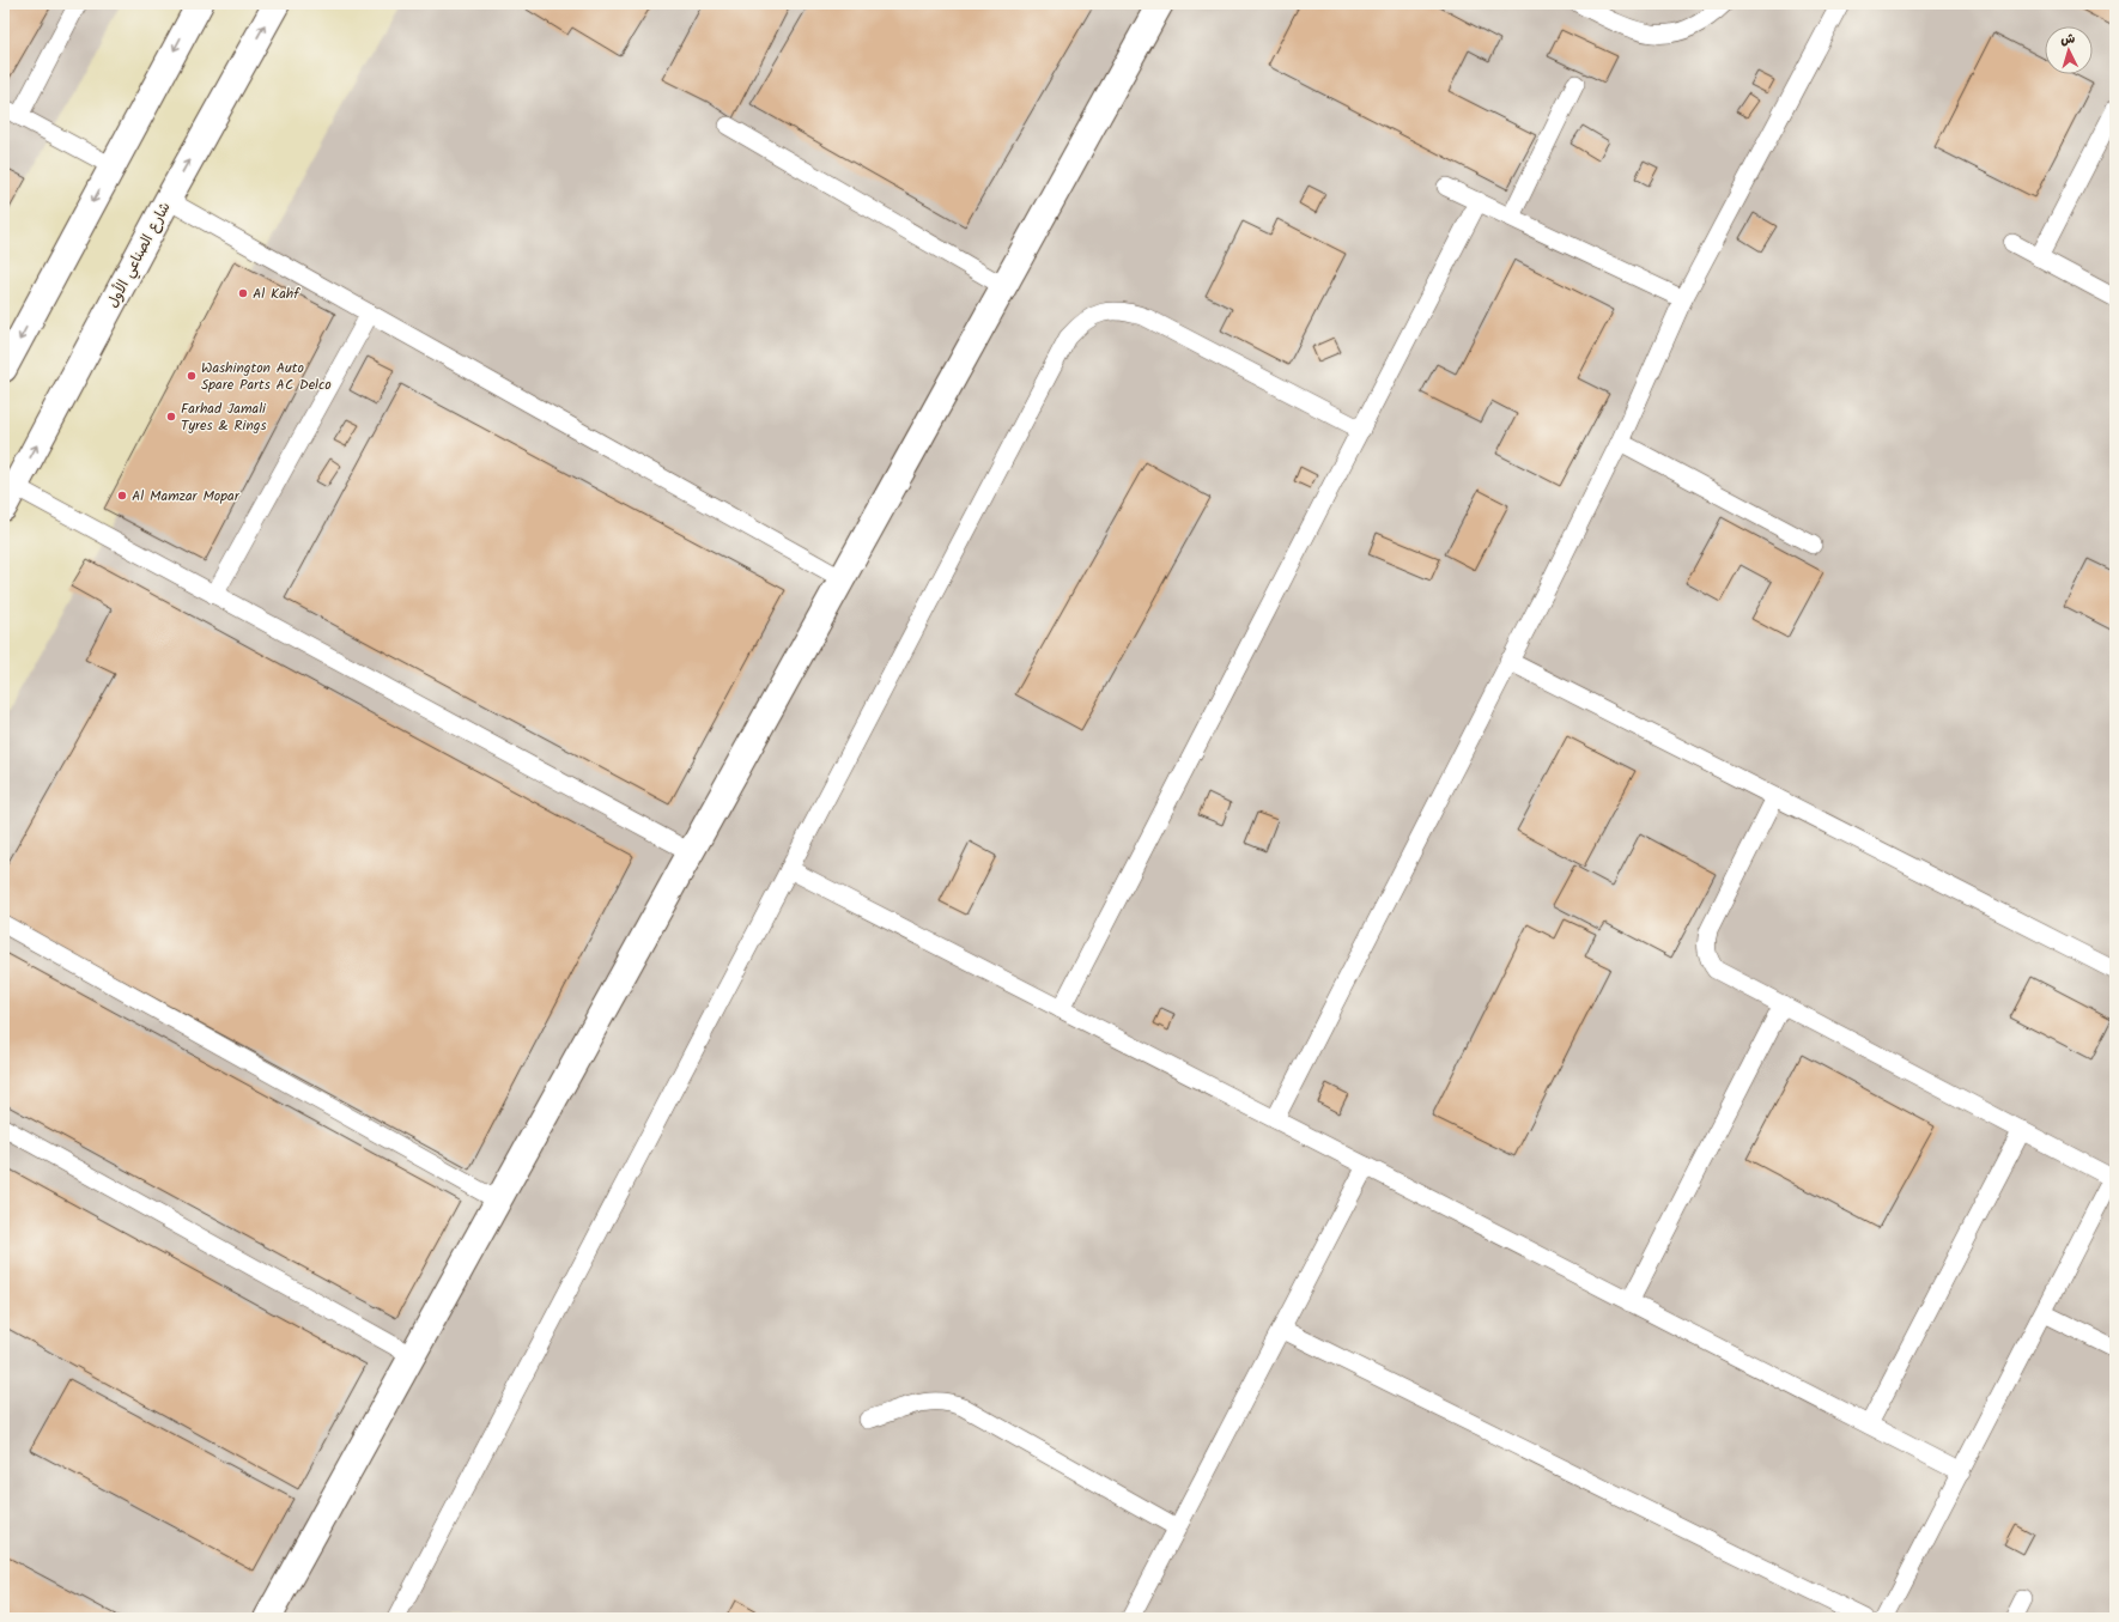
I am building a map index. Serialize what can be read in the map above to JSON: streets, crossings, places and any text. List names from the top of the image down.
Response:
{
  "streets": {
    "street": ["شارع الصناعي الأول"]
  },
  "places": [
    "Al Kahf",
    "Washington Auto Spare Parts AC Delco",
    "Farhad Jamali Tyres & Rings",
    "Al Mamzar Mopar"
  ],
  "north": "top"
}
